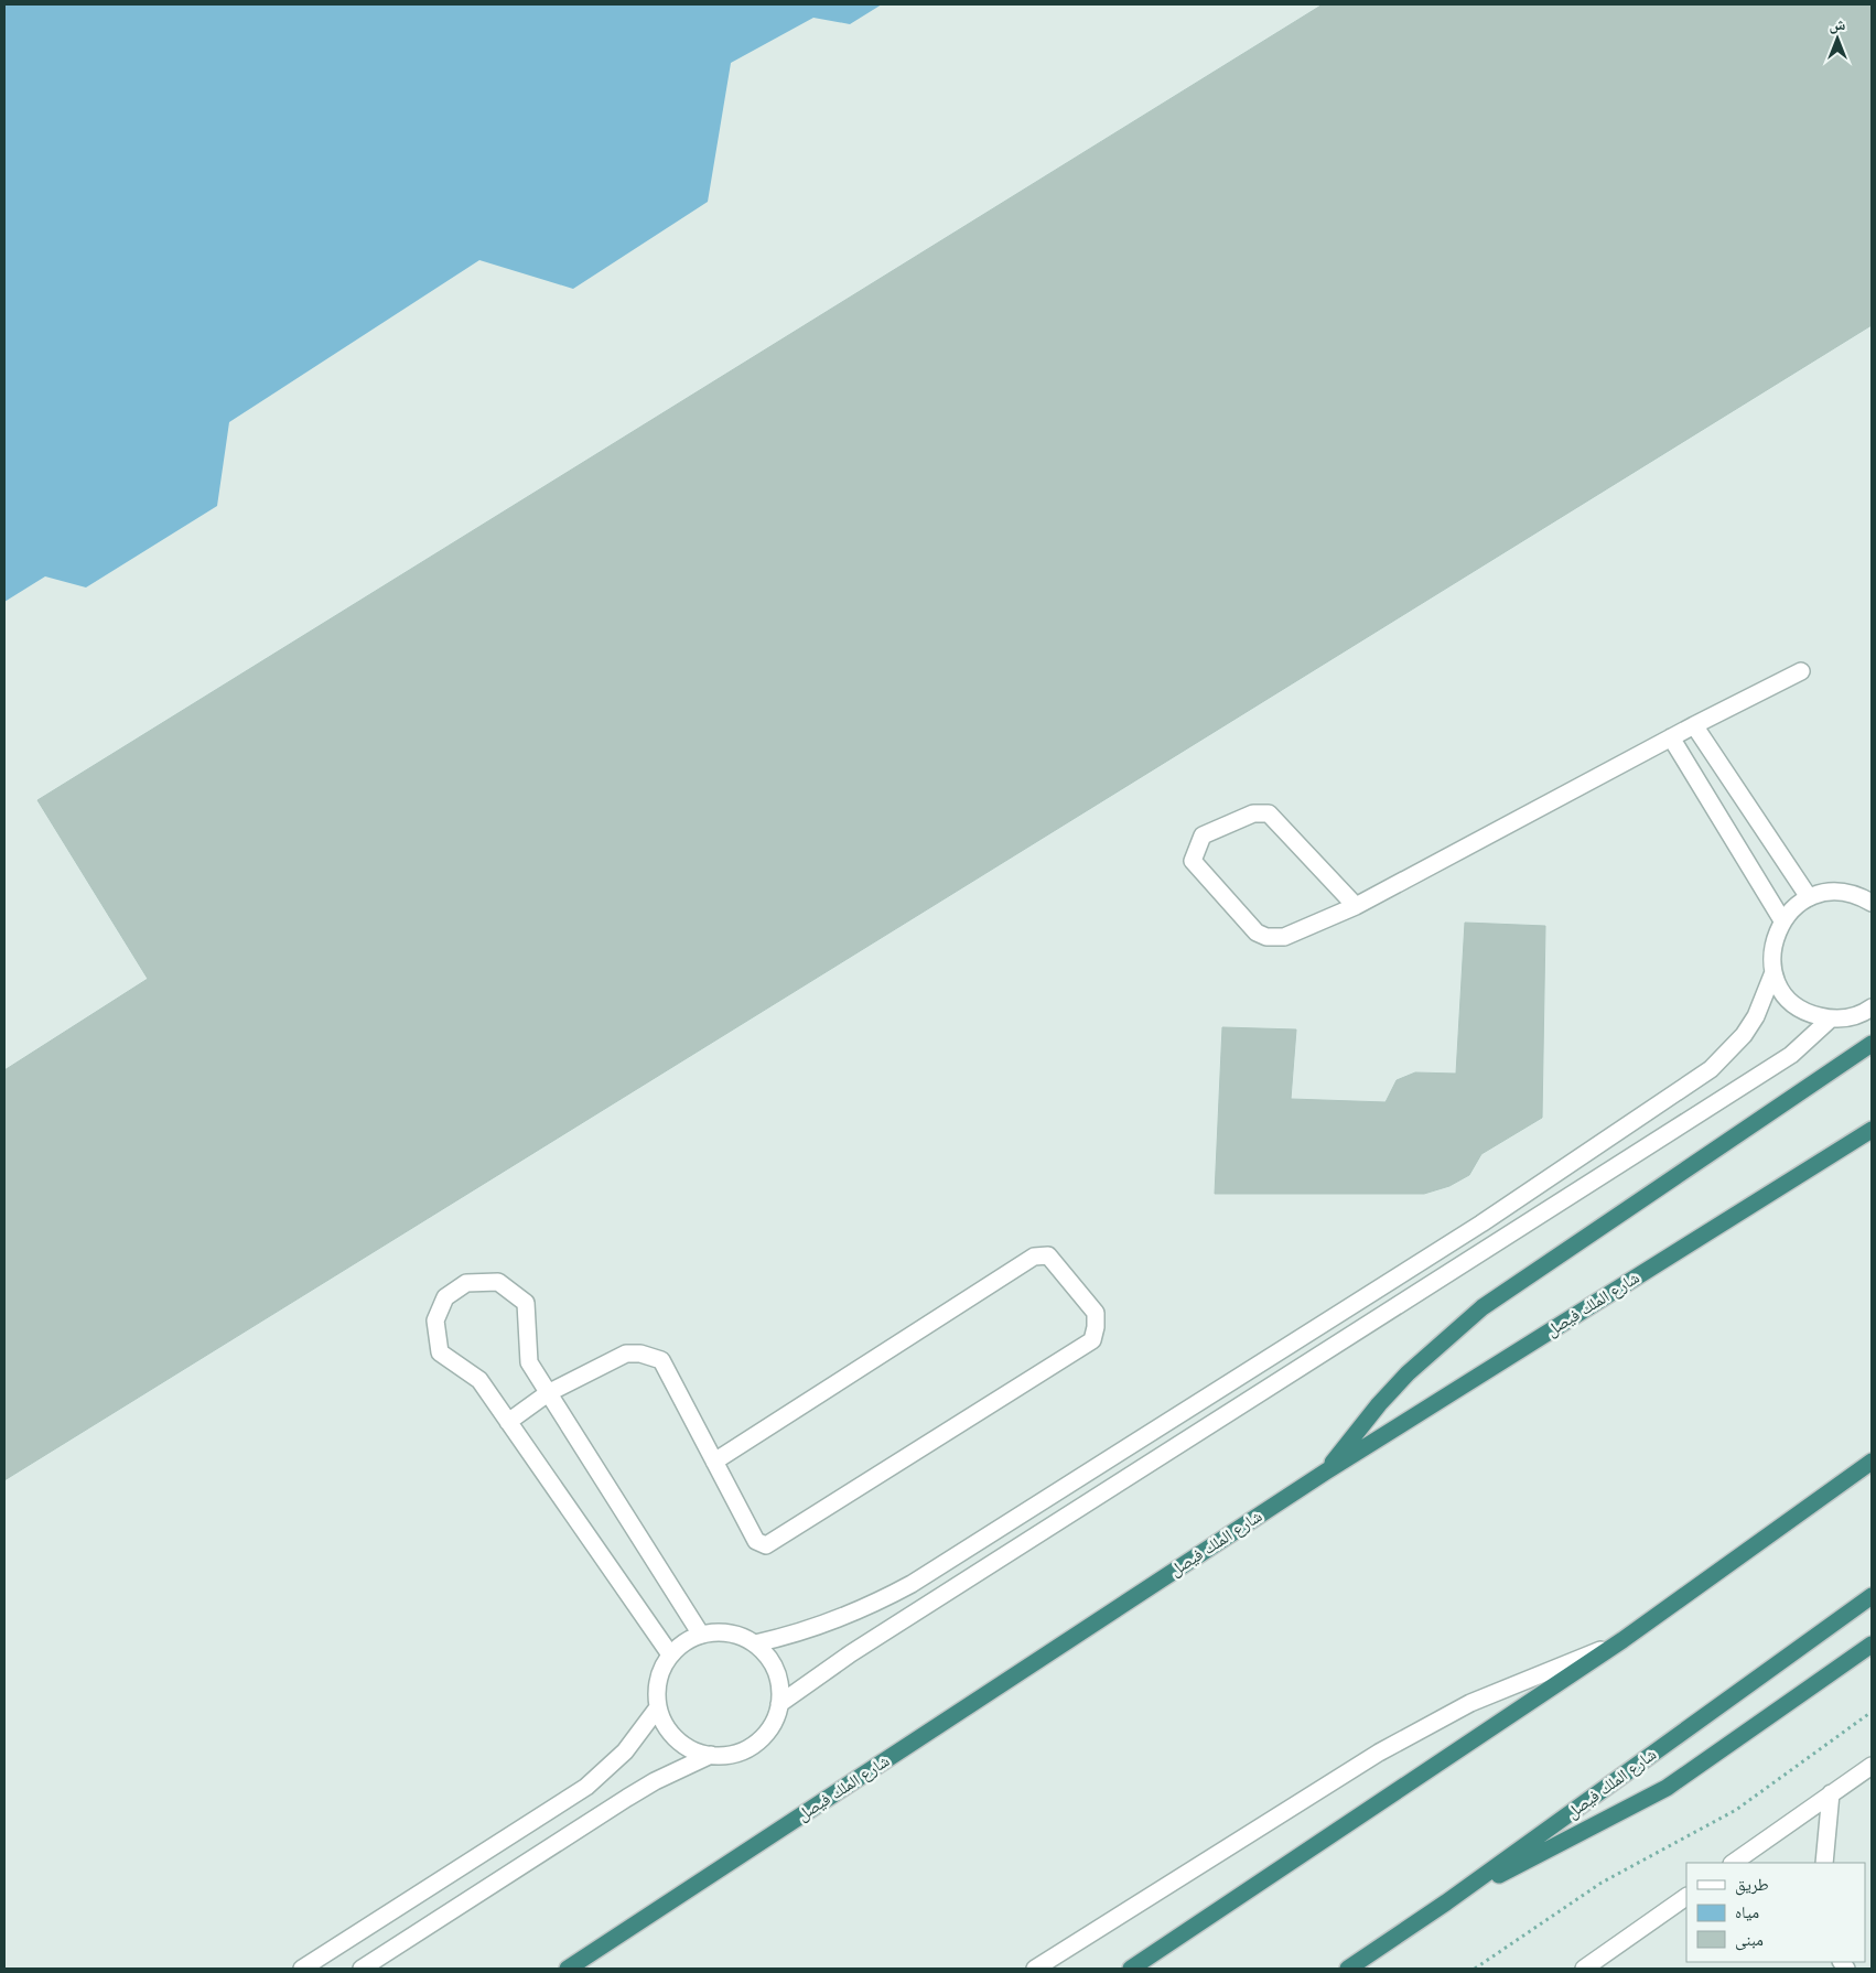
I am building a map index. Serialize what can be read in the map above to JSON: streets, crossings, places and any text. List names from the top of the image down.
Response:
{
  "streets": {
    "highway": ["شارع الملك فيصل"]
  },
  "legend": ["طريق", "مياه", "مبنى"],
  "north": "top"
}
